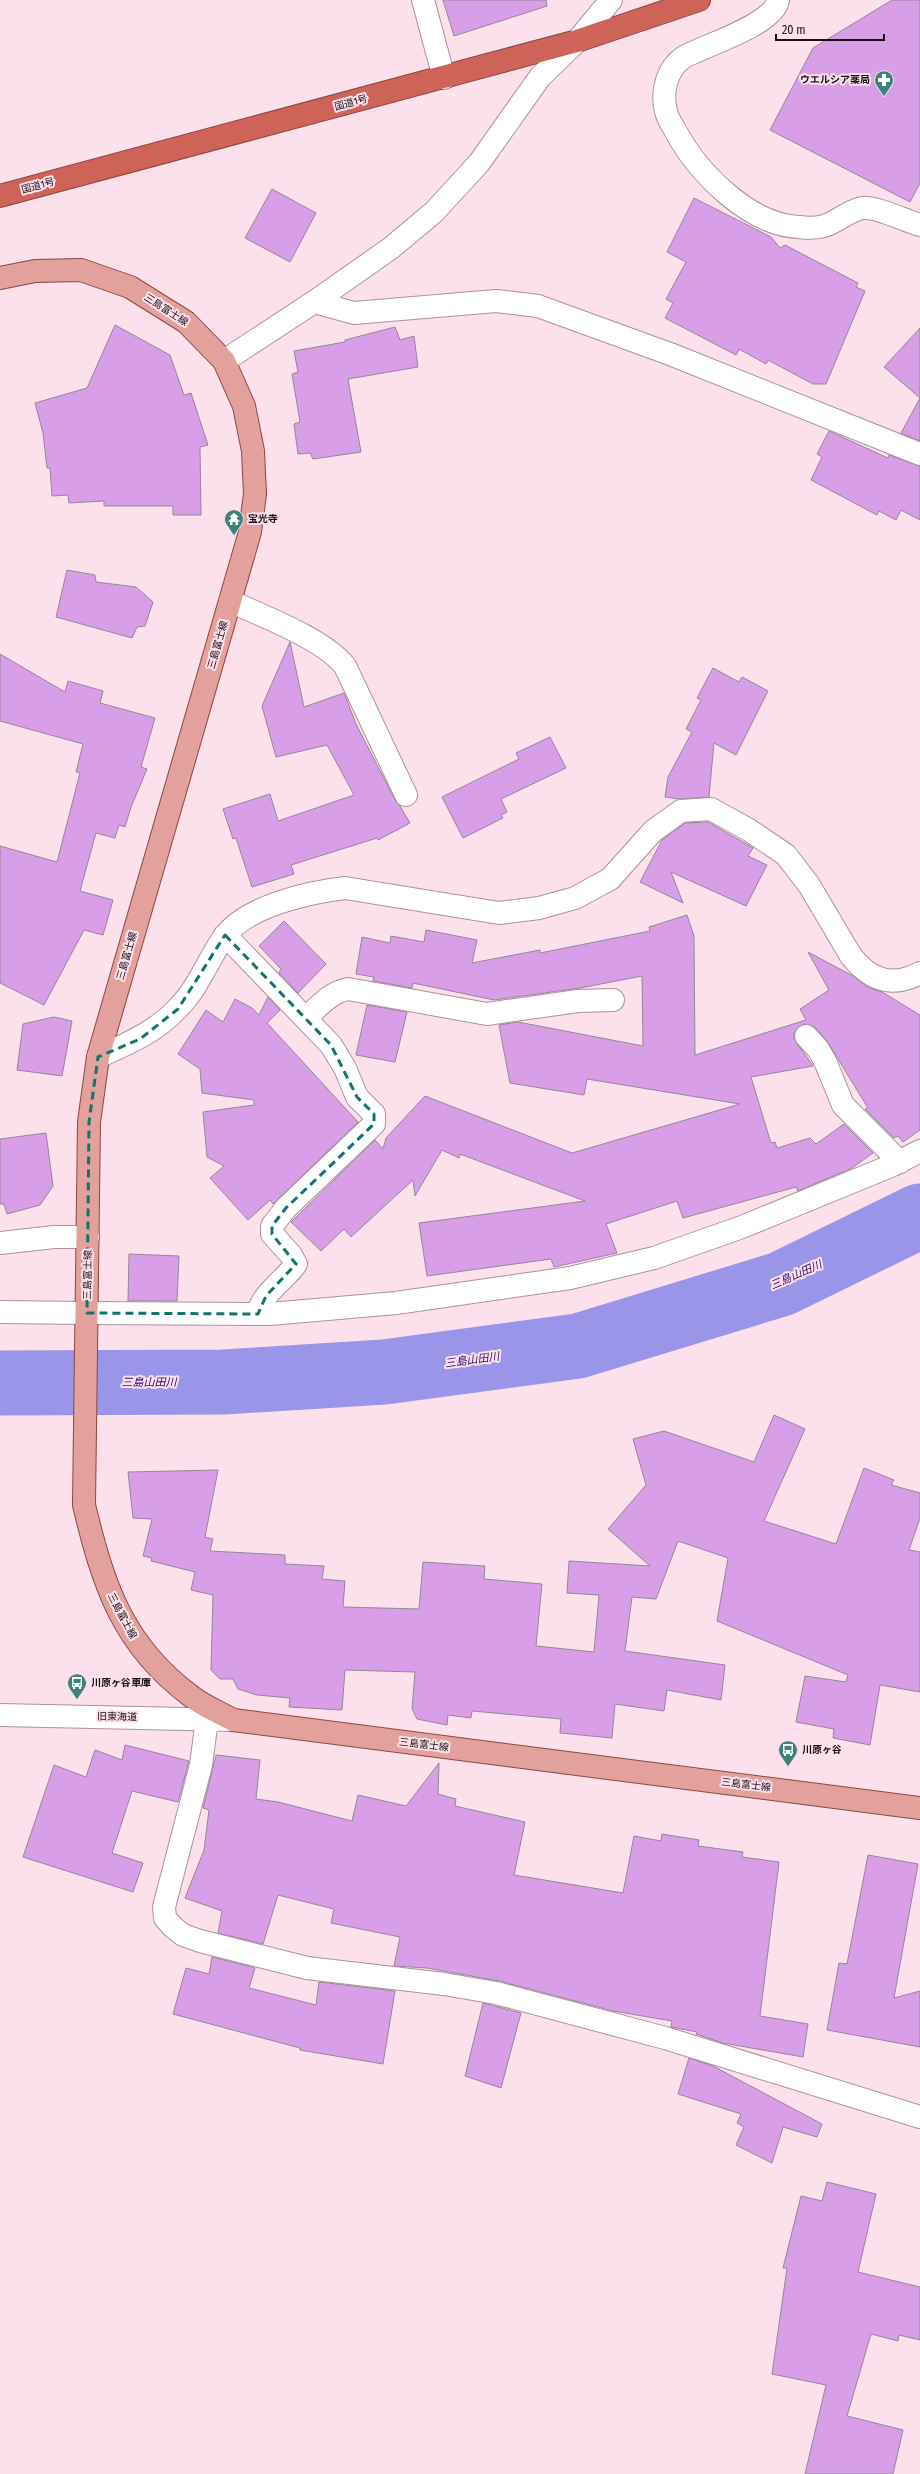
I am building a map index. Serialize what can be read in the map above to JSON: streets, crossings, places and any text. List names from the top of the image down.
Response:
{
  "streets": {
    "highway": ["国道1号"],
    "main road": ["三島富士線"],
    "street": ["旧東海道"]
  },
  "crossings": [
    ["三島富士線", "旧東海道"]
  ],
  "water": ["三島山田川"],
  "places": {
    "pharmacy": ["ウエルシア薬局"],
    "temple": ["宝光寺"],
    "bus stop": ["川原ヶ谷車庫", "川原ヶ谷"]
  },
  "scale_bar": "20 m"
}
